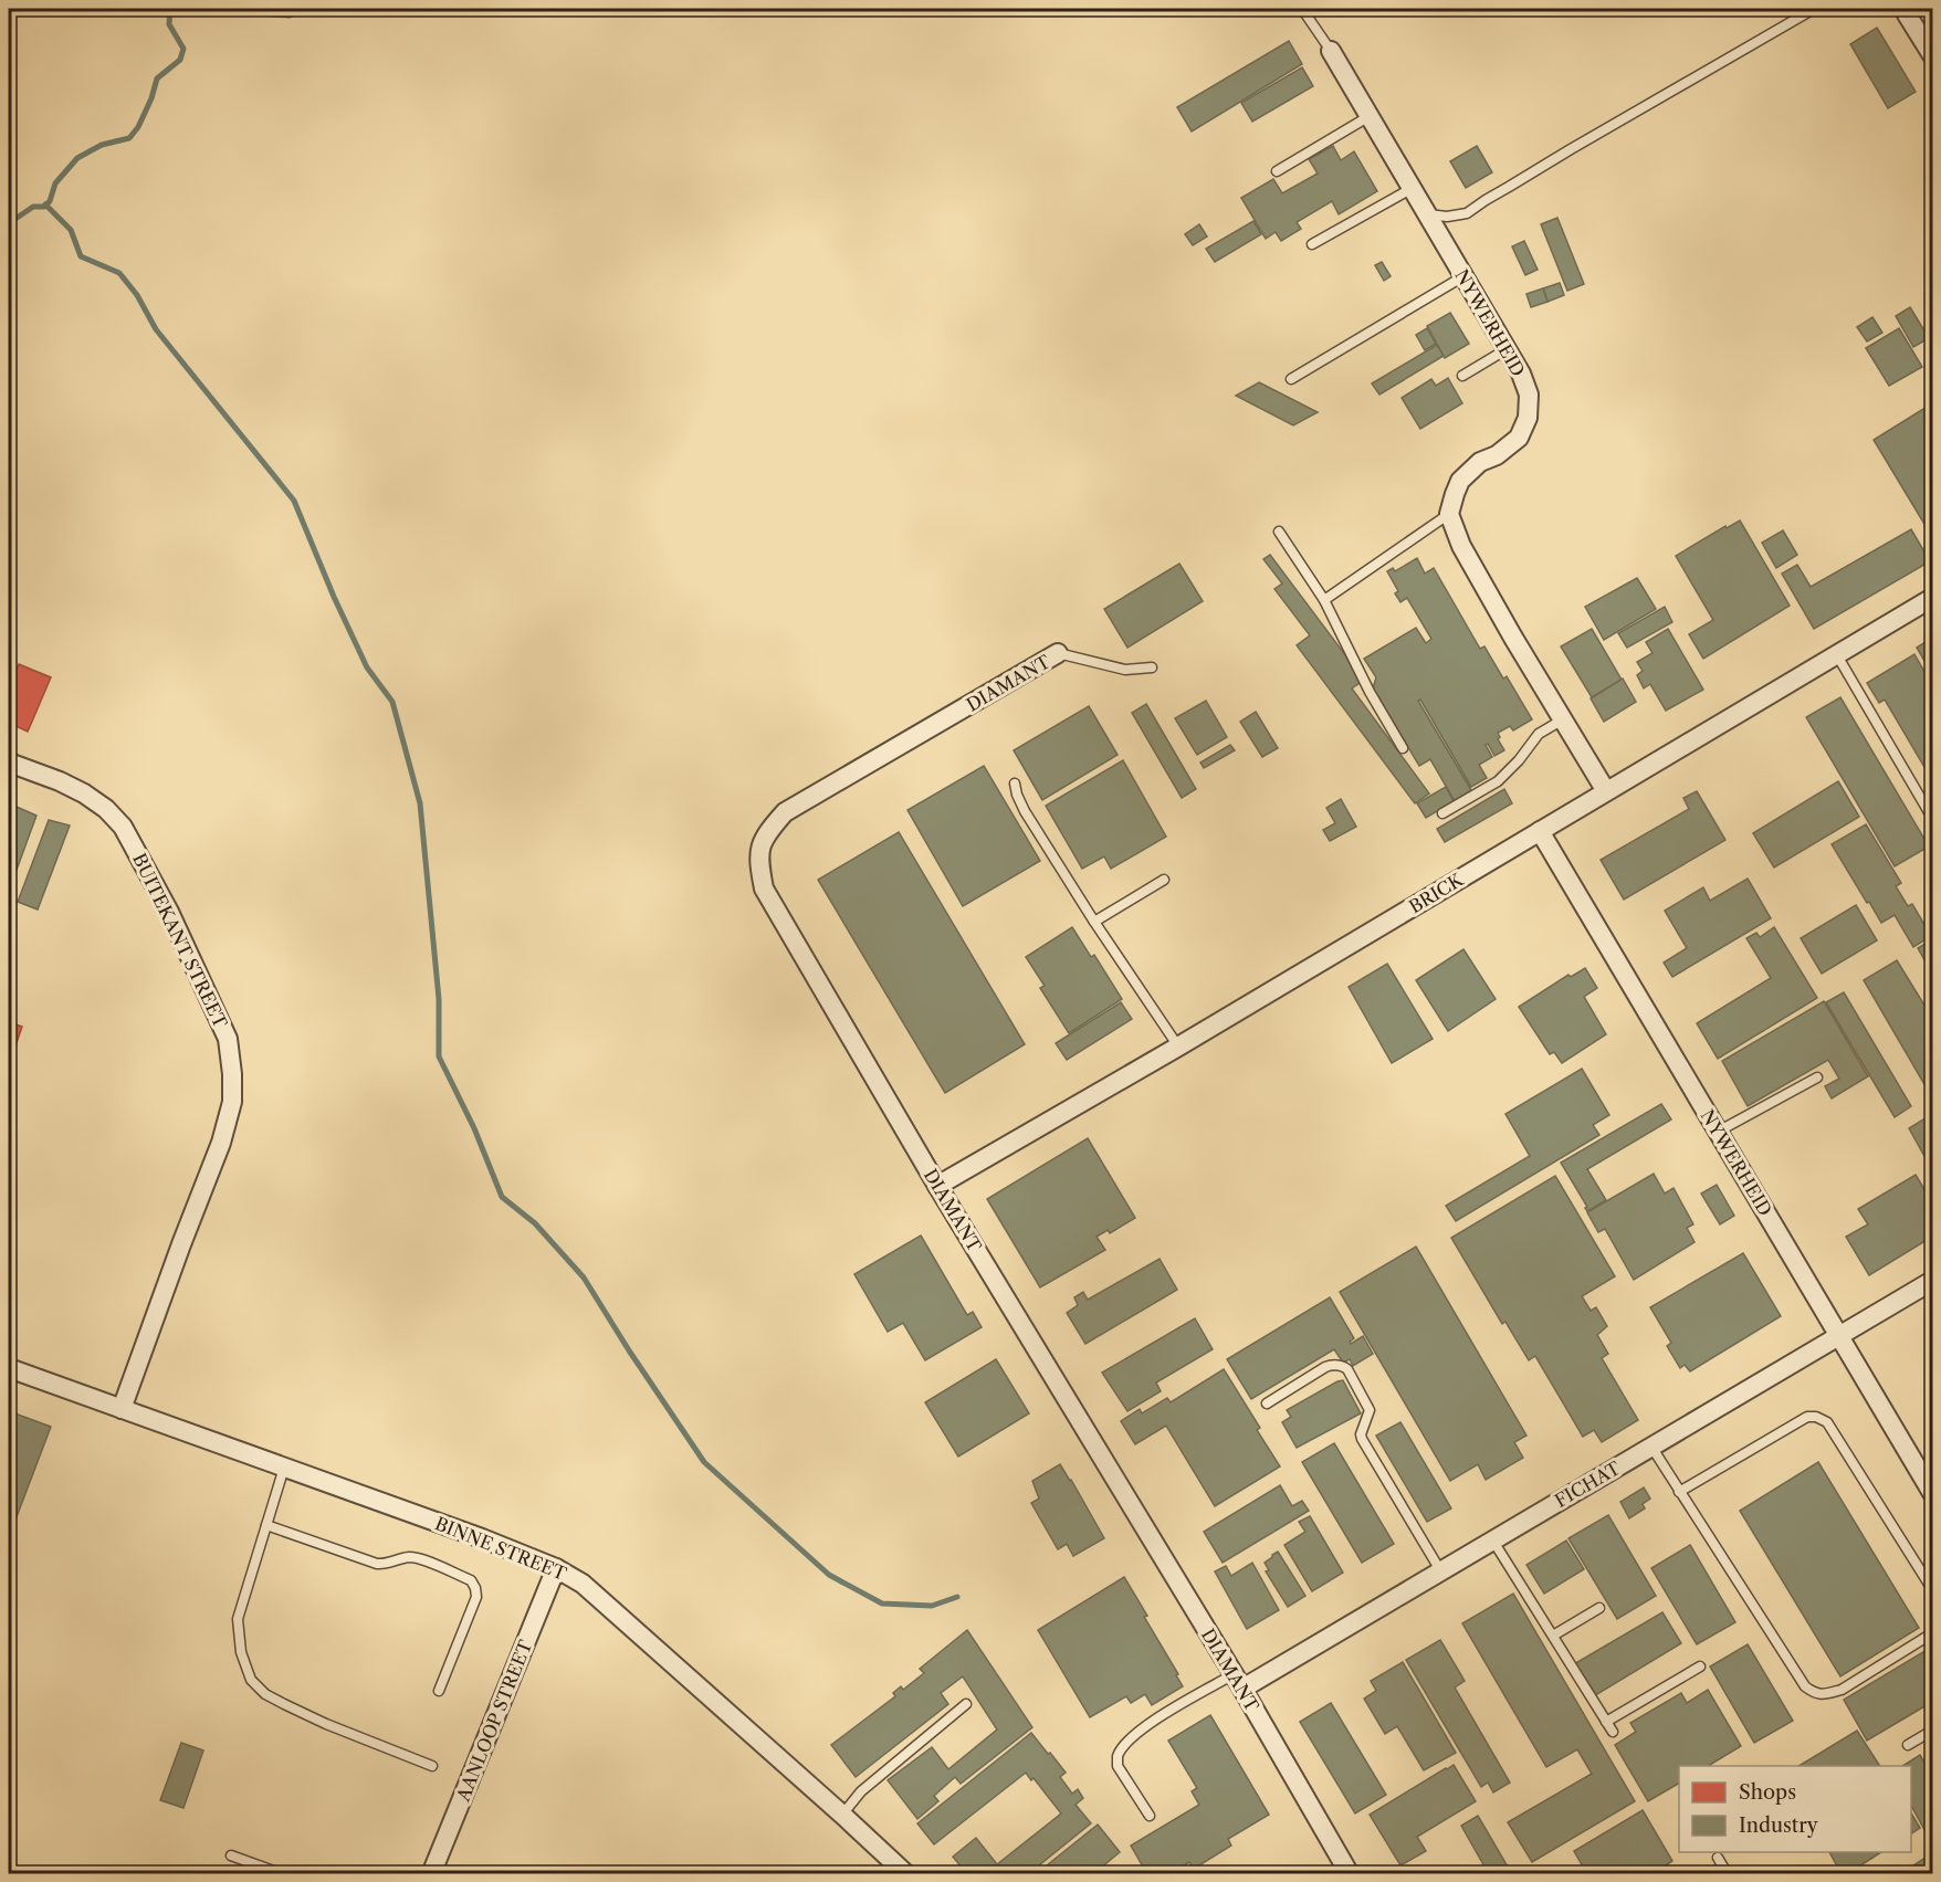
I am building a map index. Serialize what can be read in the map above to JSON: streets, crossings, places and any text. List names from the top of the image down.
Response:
{
  "streets": {
    "street": [
      "NYWERHEID",
      "DIAMANT",
      "BRICK",
      "BUITEKANT STREET",
      "FICHAT",
      "BINNE STREET",
      "AANLOOP STREET"
    ]
  },
  "crossings": [
    ["NYWERHEID", "BRICK"],
    ["NYWERHEID", "FICHAT"],
    ["DIAMANT", "BRICK"],
    ["DIAMANT", "FICHAT"],
    ["BUITEKANT STREET", "BINNE STREET"],
    ["BINNE STREET", "AANLOOP STREET"]
  ],
  "legend": ["Shops", "Industry"]
}
